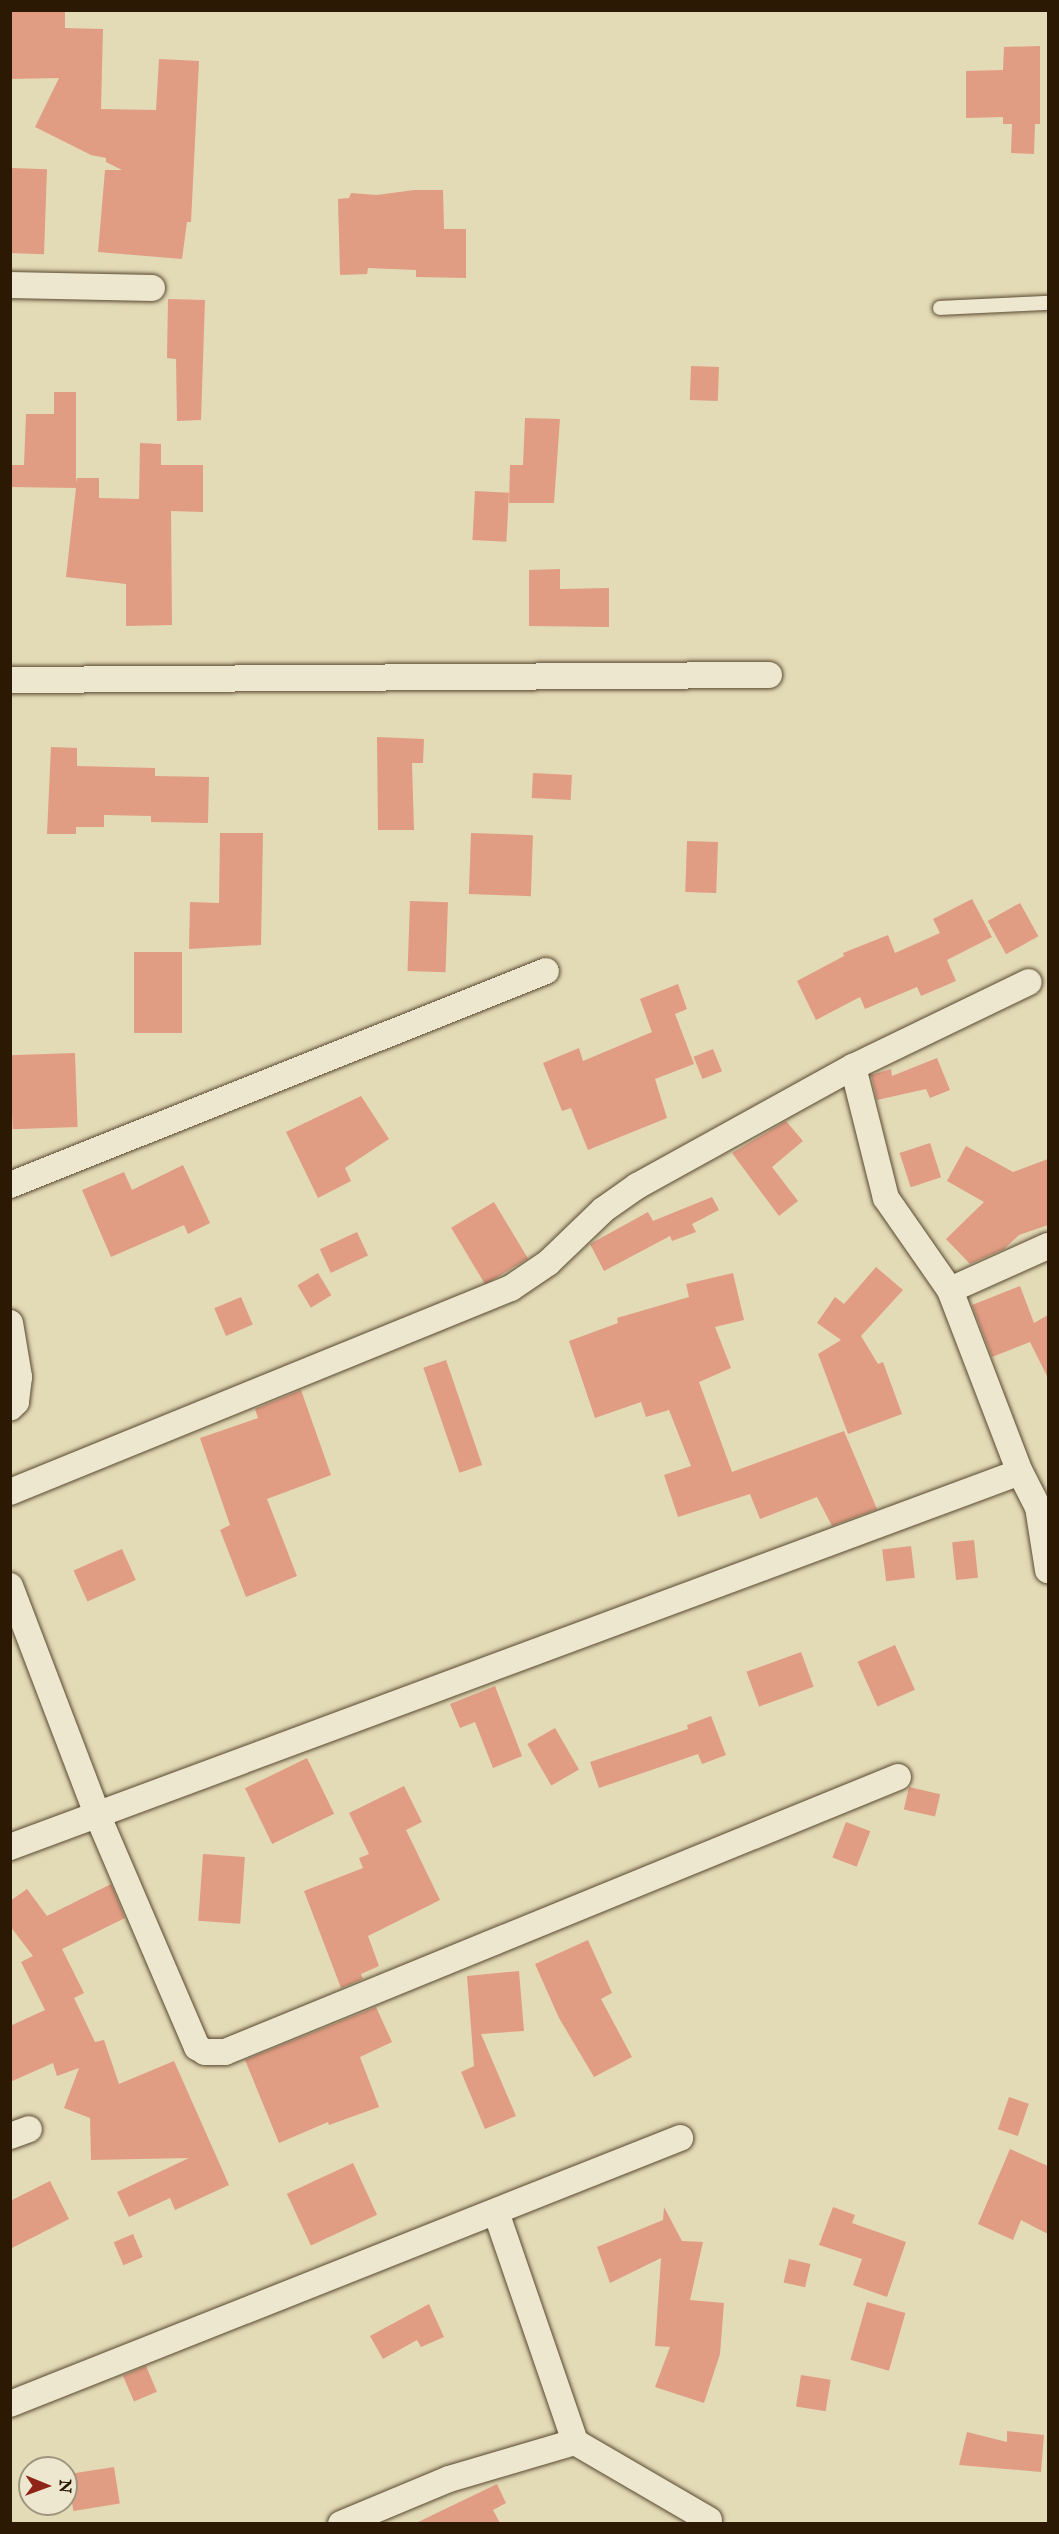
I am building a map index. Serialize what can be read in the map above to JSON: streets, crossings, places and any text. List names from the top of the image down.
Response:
{
  "north": "right"
}
